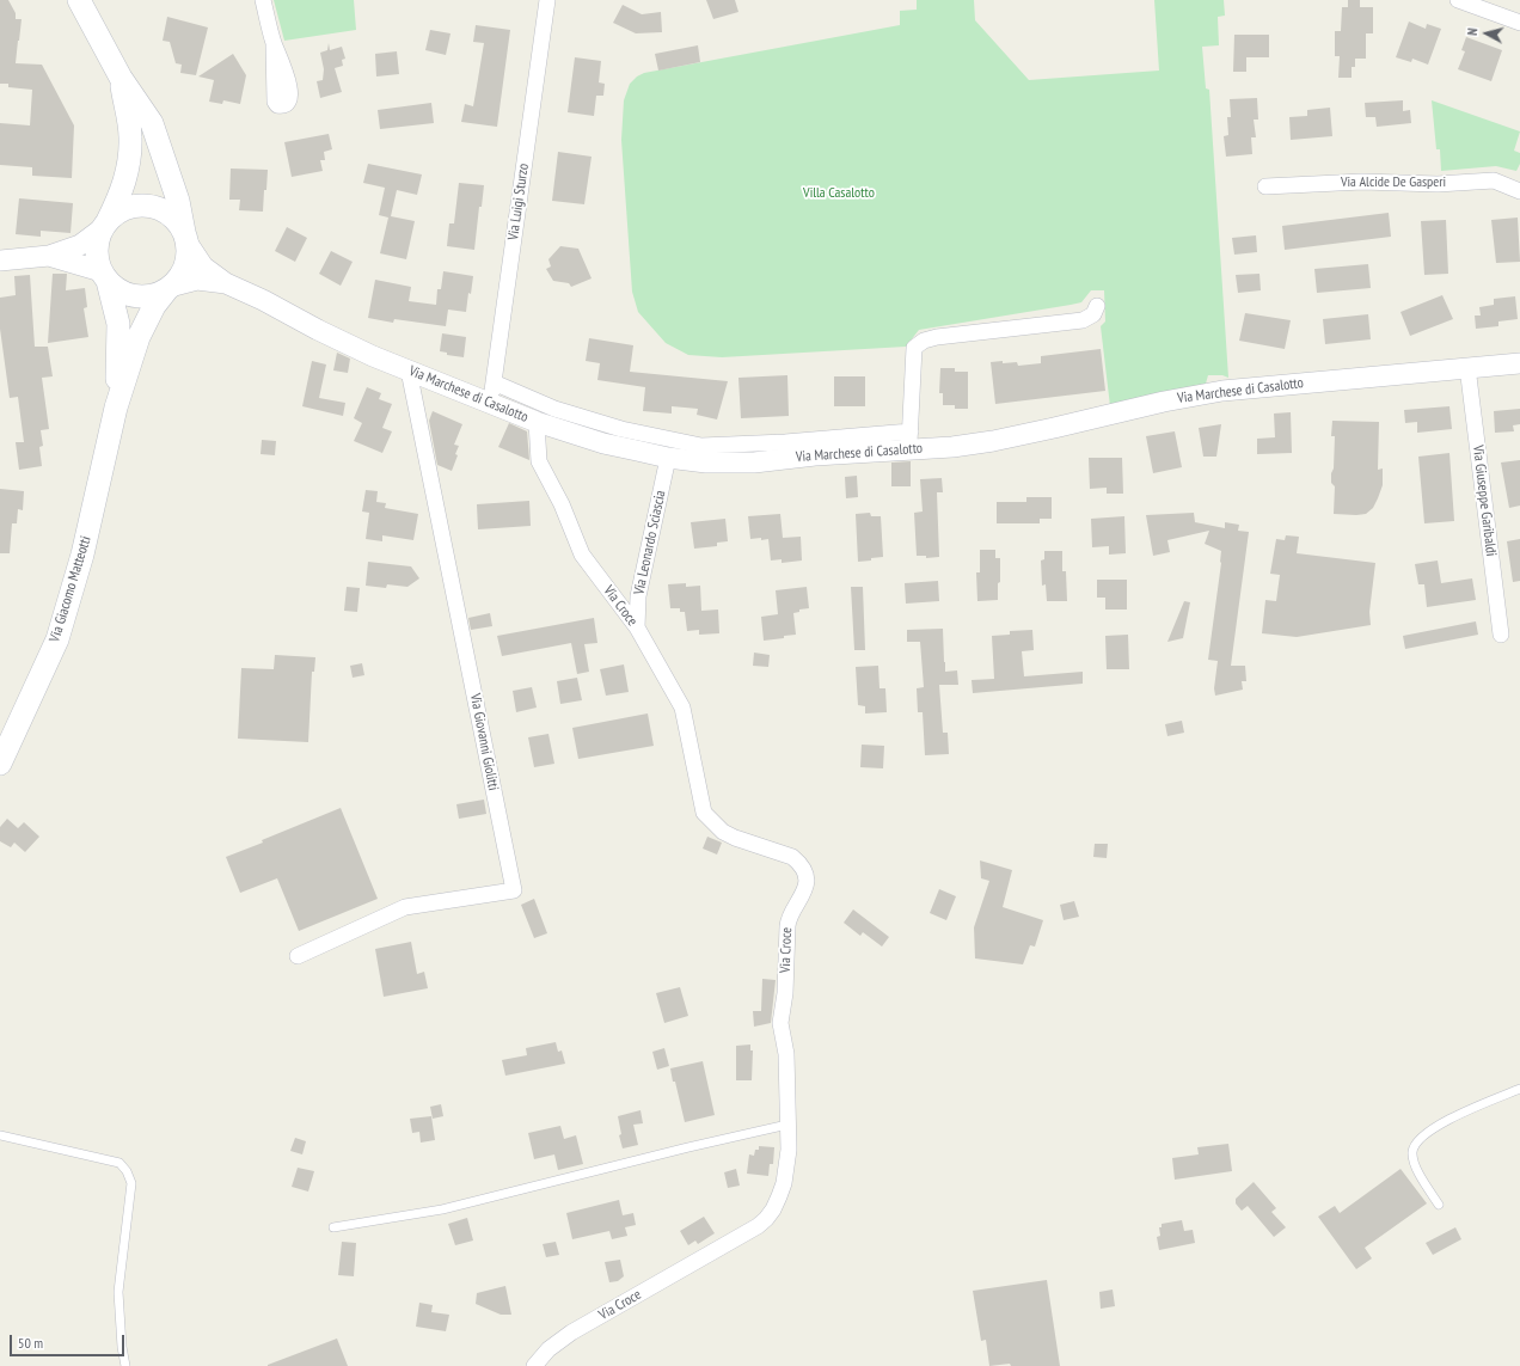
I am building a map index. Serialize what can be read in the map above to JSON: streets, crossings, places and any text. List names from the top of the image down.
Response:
{
  "streets": {
    "main road": ["Via Giacomo Matteotti"],
    "street": [
      "Via Alcide De Gasperi",
      "Via Luigi Sturzo",
      "Via Marchese di Casalotto",
      "Via Giuseppe Garibaldi",
      "Via Leonardo Sciascia",
      "Via Croce",
      "Via Giovanni Giolitti"
    ]
  },
  "crossings": [
    ["Via Luigi Sturzo", "Via Marchese di Casalotto"],
    ["Via Marchese di Casalotto", "Via Giuseppe Garibaldi"],
    ["Via Marchese di Casalotto", "Via Leonardo Sciascia"],
    ["Via Marchese di Casalotto", "Via Croce"],
    ["Via Marchese di Casalotto", "Via Giovanni Giolitti"],
    ["Via Leonardo Sciascia", "Via Croce"]
  ],
  "parks": ["Villa Casalotto"],
  "scale_bar": "50 m",
  "north": "left"
}
